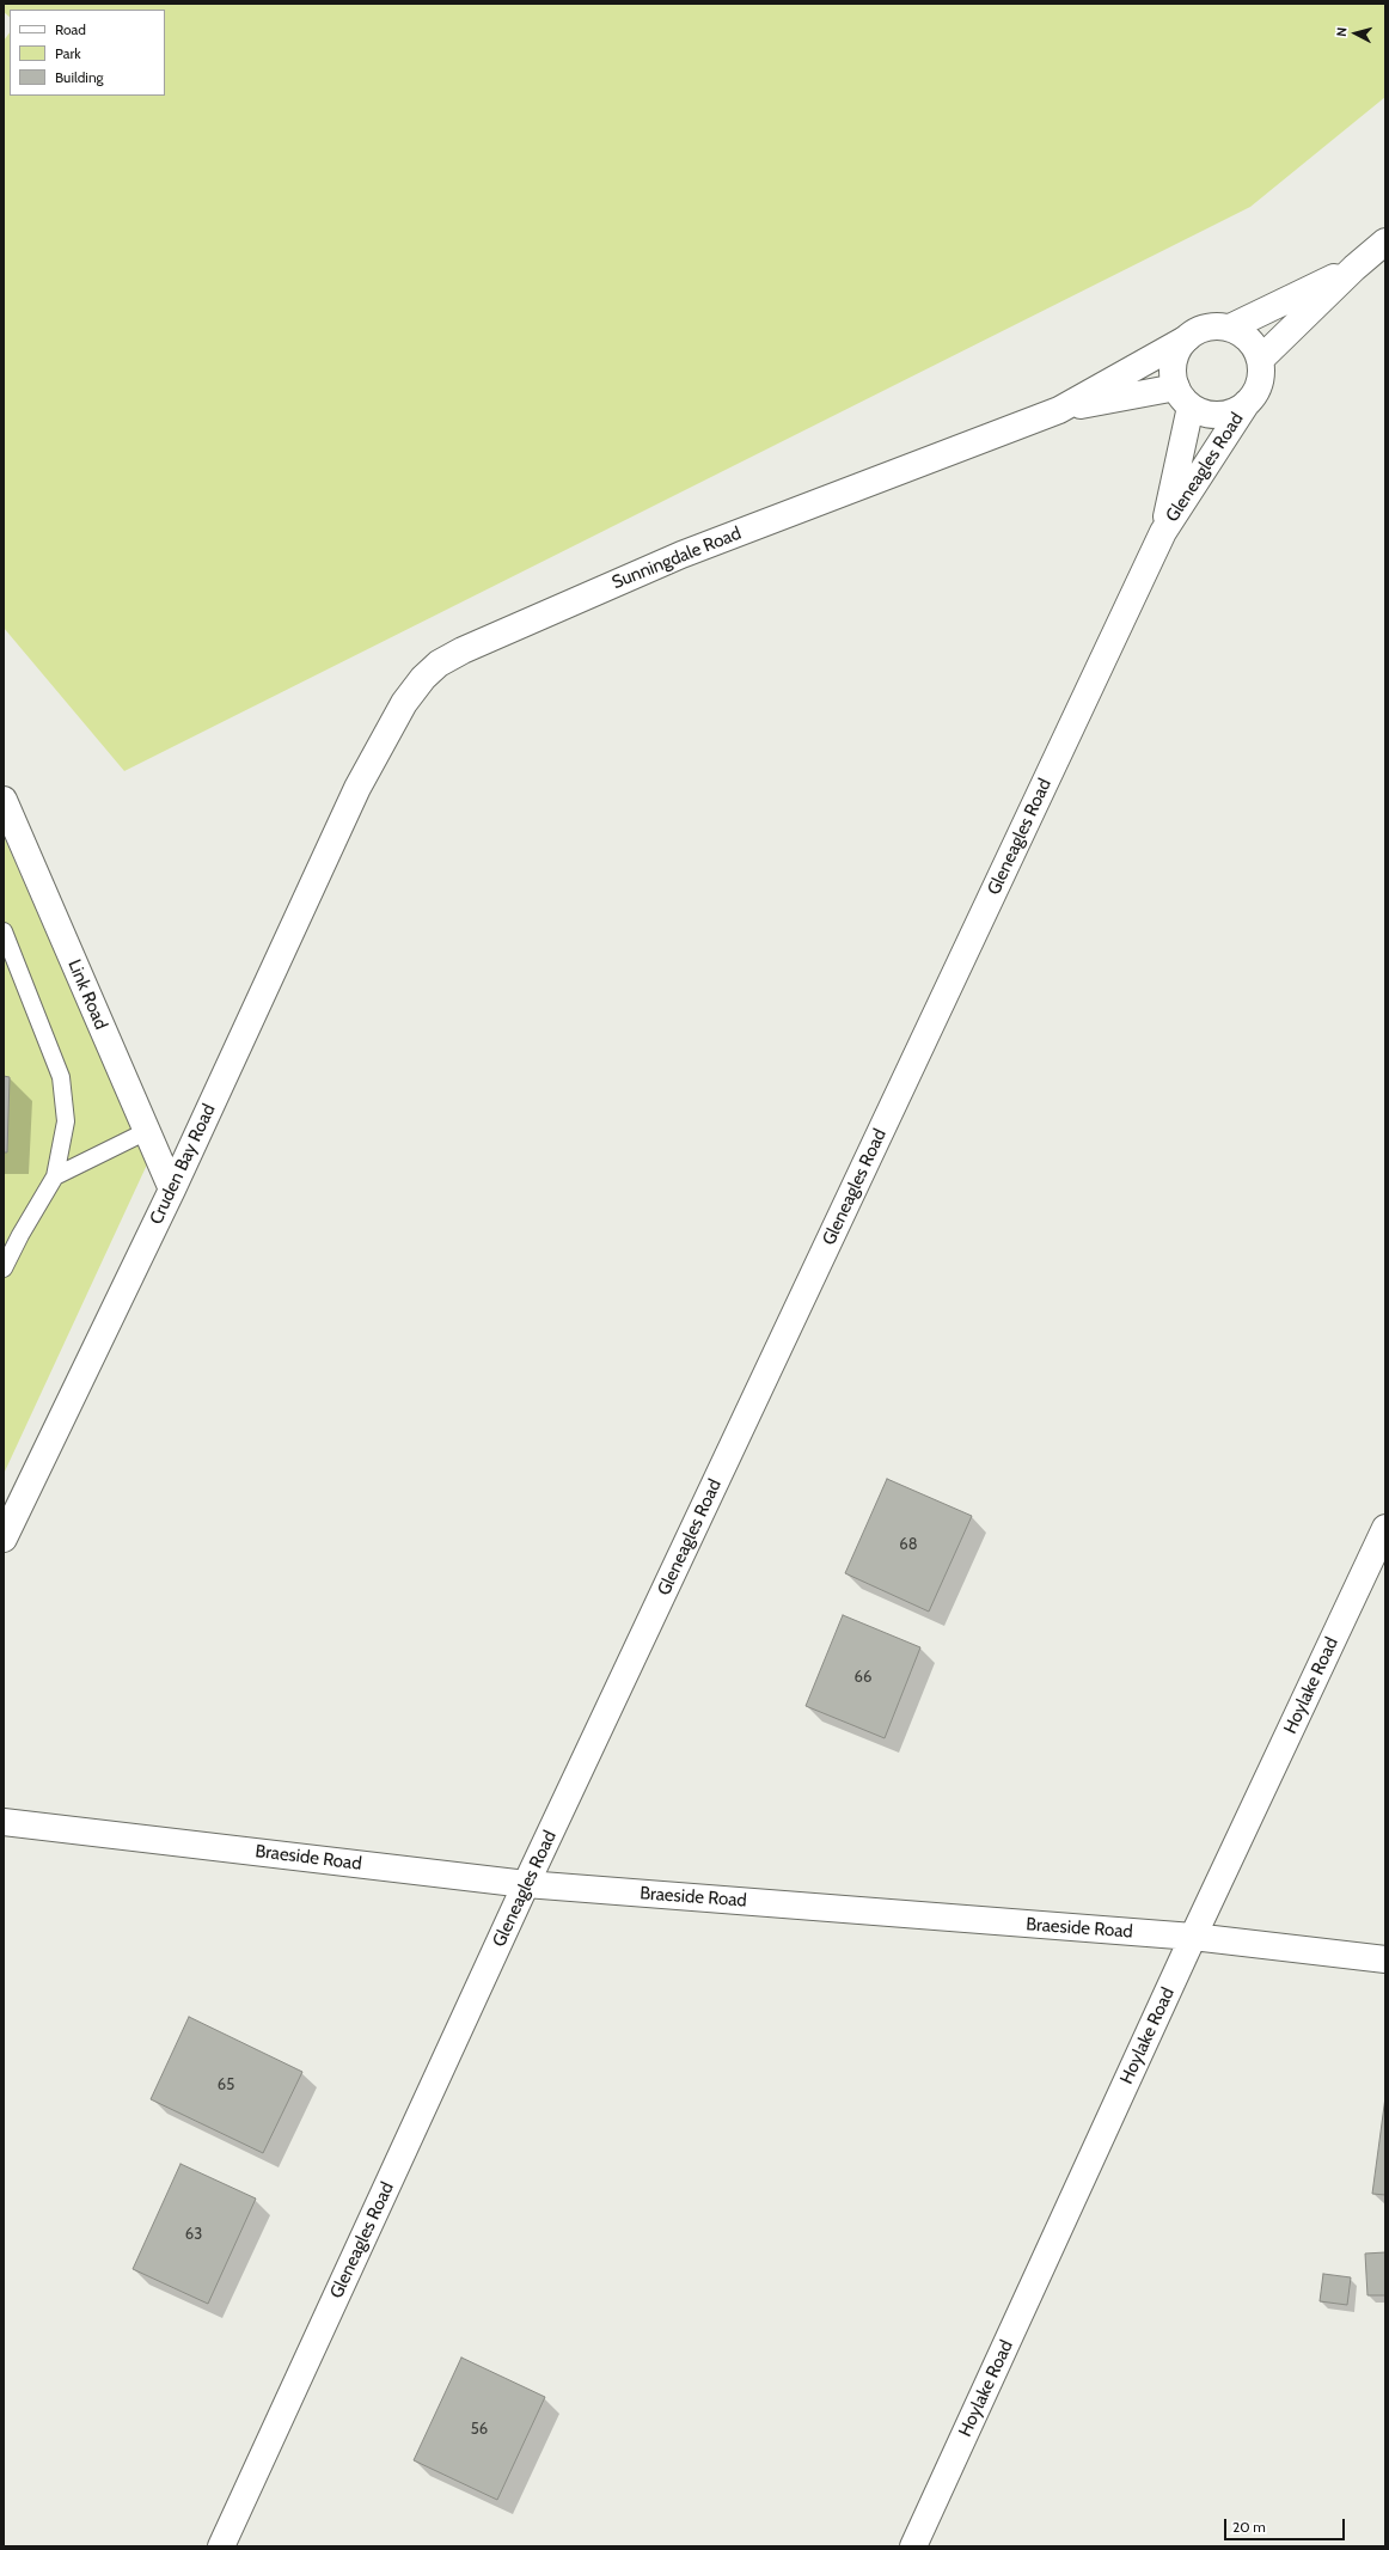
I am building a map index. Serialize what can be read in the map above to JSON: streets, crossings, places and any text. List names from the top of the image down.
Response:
{
  "streets": {
    "street": [
      "Gleneagles Road",
      "Sunningdale Road",
      "Link Road",
      "Cruden Bay Road",
      "Hoylake Road",
      "Braeside Road"
    ]
  },
  "crossings": [
    ["Gleneagles Road", "Sunningdale Road"],
    ["Gleneagles Road", "Braeside Road"],
    ["Sunningdale Road", "Cruden Bay Road"],
    ["Link Road", "Cruden Bay Road"],
    ["Hoylake Road", "Braeside Road"]
  ],
  "house_numbers": [
    "68",
    "66",
    "65",
    "63",
    "56"
  ],
  "legend": ["Road", "Park", "Building"],
  "scale_bar": "20 m",
  "north": "left"
}
